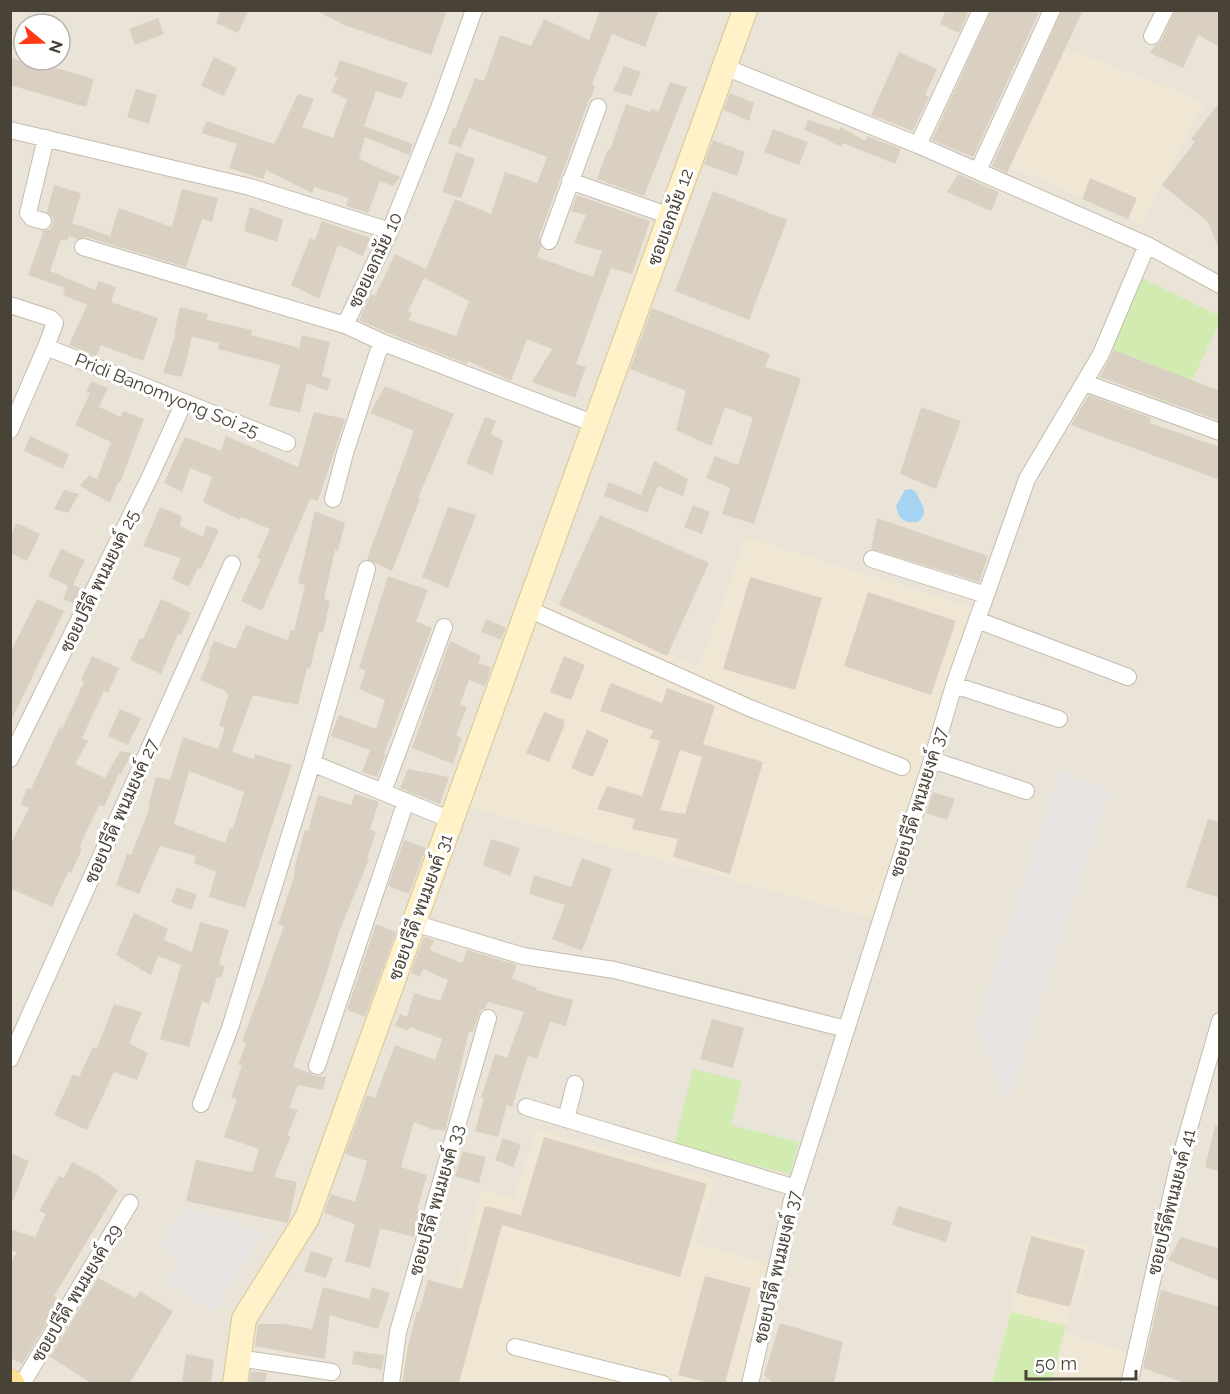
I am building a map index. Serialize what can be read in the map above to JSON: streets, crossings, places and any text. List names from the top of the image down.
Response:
{
  "streets": {
    "street": [
      "ซอยเอกมัย 12",
      "ซอยเอกมัย 10",
      "Pridi Banomyong Soi 25",
      "ซอยปรีดี พนมยงค์ 25",
      "ซอยปรีดี พนมยงค์ 37",
      "ซอยปรีดี พนมยงค์ 27",
      "ซอยปรีดี พนมยงค์ 31",
      "ซอยปรีดี พนมยงค์ 33",
      "ซอยปรีดีพนมยงค์ 41",
      "ซอยปรีดี พนมยงค์ 29"
    ]
  },
  "crossings": [
    ["ซอยเอกมัย 12", "ซอยเอกมัย 10"],
    ["ซอยเอกมัย 12", "ซอยปรีดี พนมยงค์ 31"],
    ["ซอยเอกมัย 10", "ซอยปรีดี พนมยงค์ 31"],
    ["Pridi Banomyong Soi 25", "ซอยปรีดี พนมยงค์ 25"]
  ],
  "scale_bar": "50 m",
  "north": "right"
}
